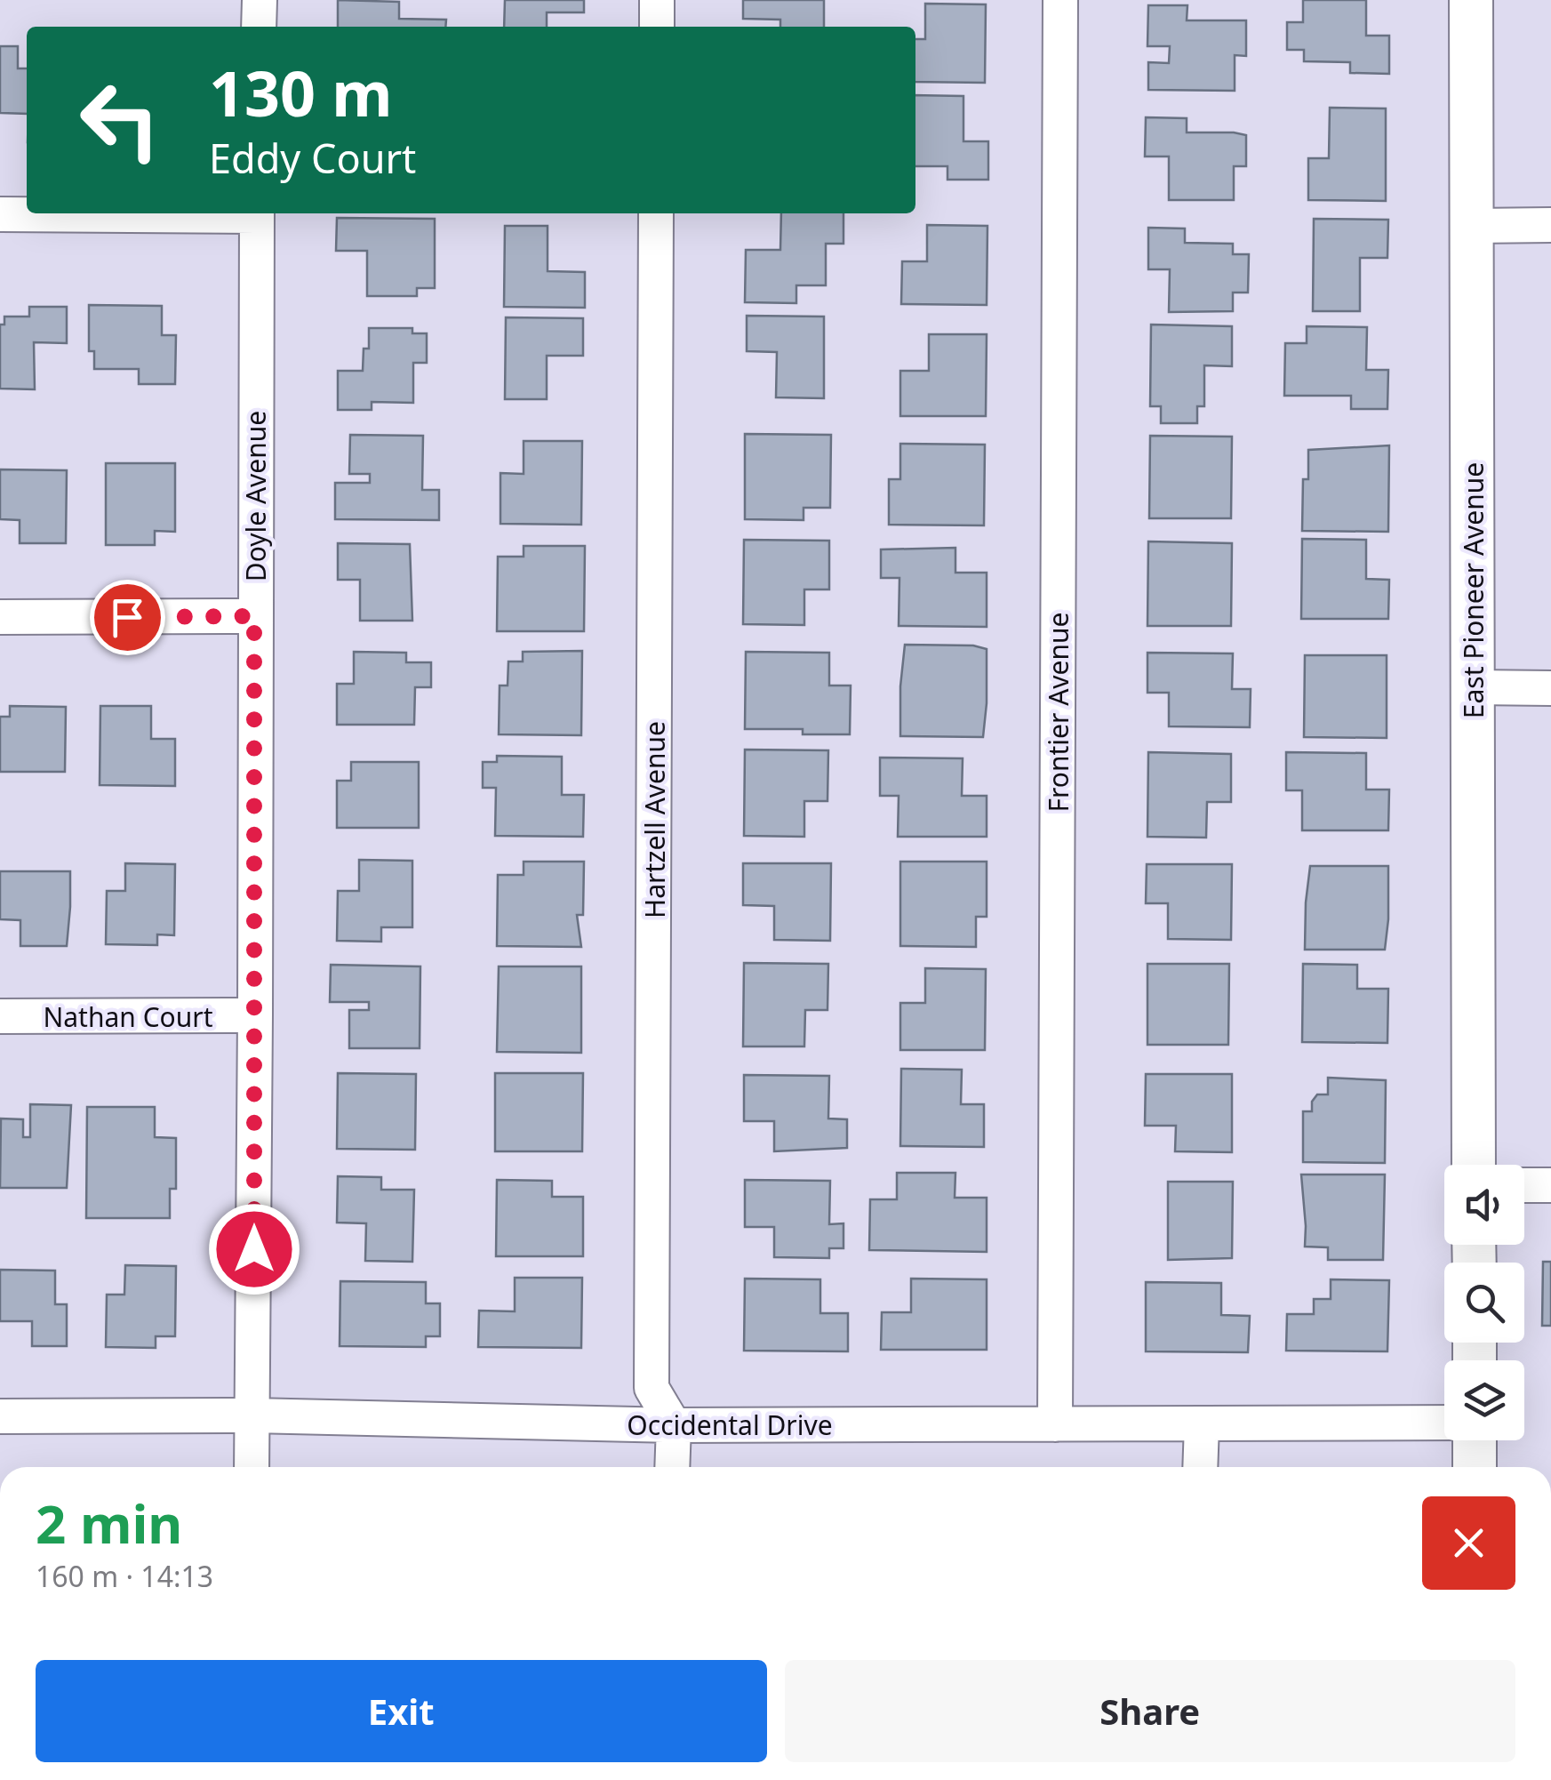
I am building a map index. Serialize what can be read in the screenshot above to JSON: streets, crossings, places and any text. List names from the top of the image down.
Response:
{
  "streets": {
    "street": [
      "Doyle Avenue",
      "East Pioneer Avenue",
      "Frontier Avenue",
      "Hartzell Avenue",
      "Nathan Court",
      "Occidental Drive"
    ]
  },
  "crossings": [
    ["Doyle Avenue", "Nathan Court"],
    ["Doyle Avenue", "Occidental Drive"],
    ["Frontier Avenue", "Occidental Drive"],
    ["Hartzell Avenue", "Occidental Drive"]
  ],
  "page": {
    "turn": ["130 m", "Eddy Court"],
    "heading": ["2 min", "160 m · 14:13"],
    "buttons": ["Exit", "Share"]
  }
}
